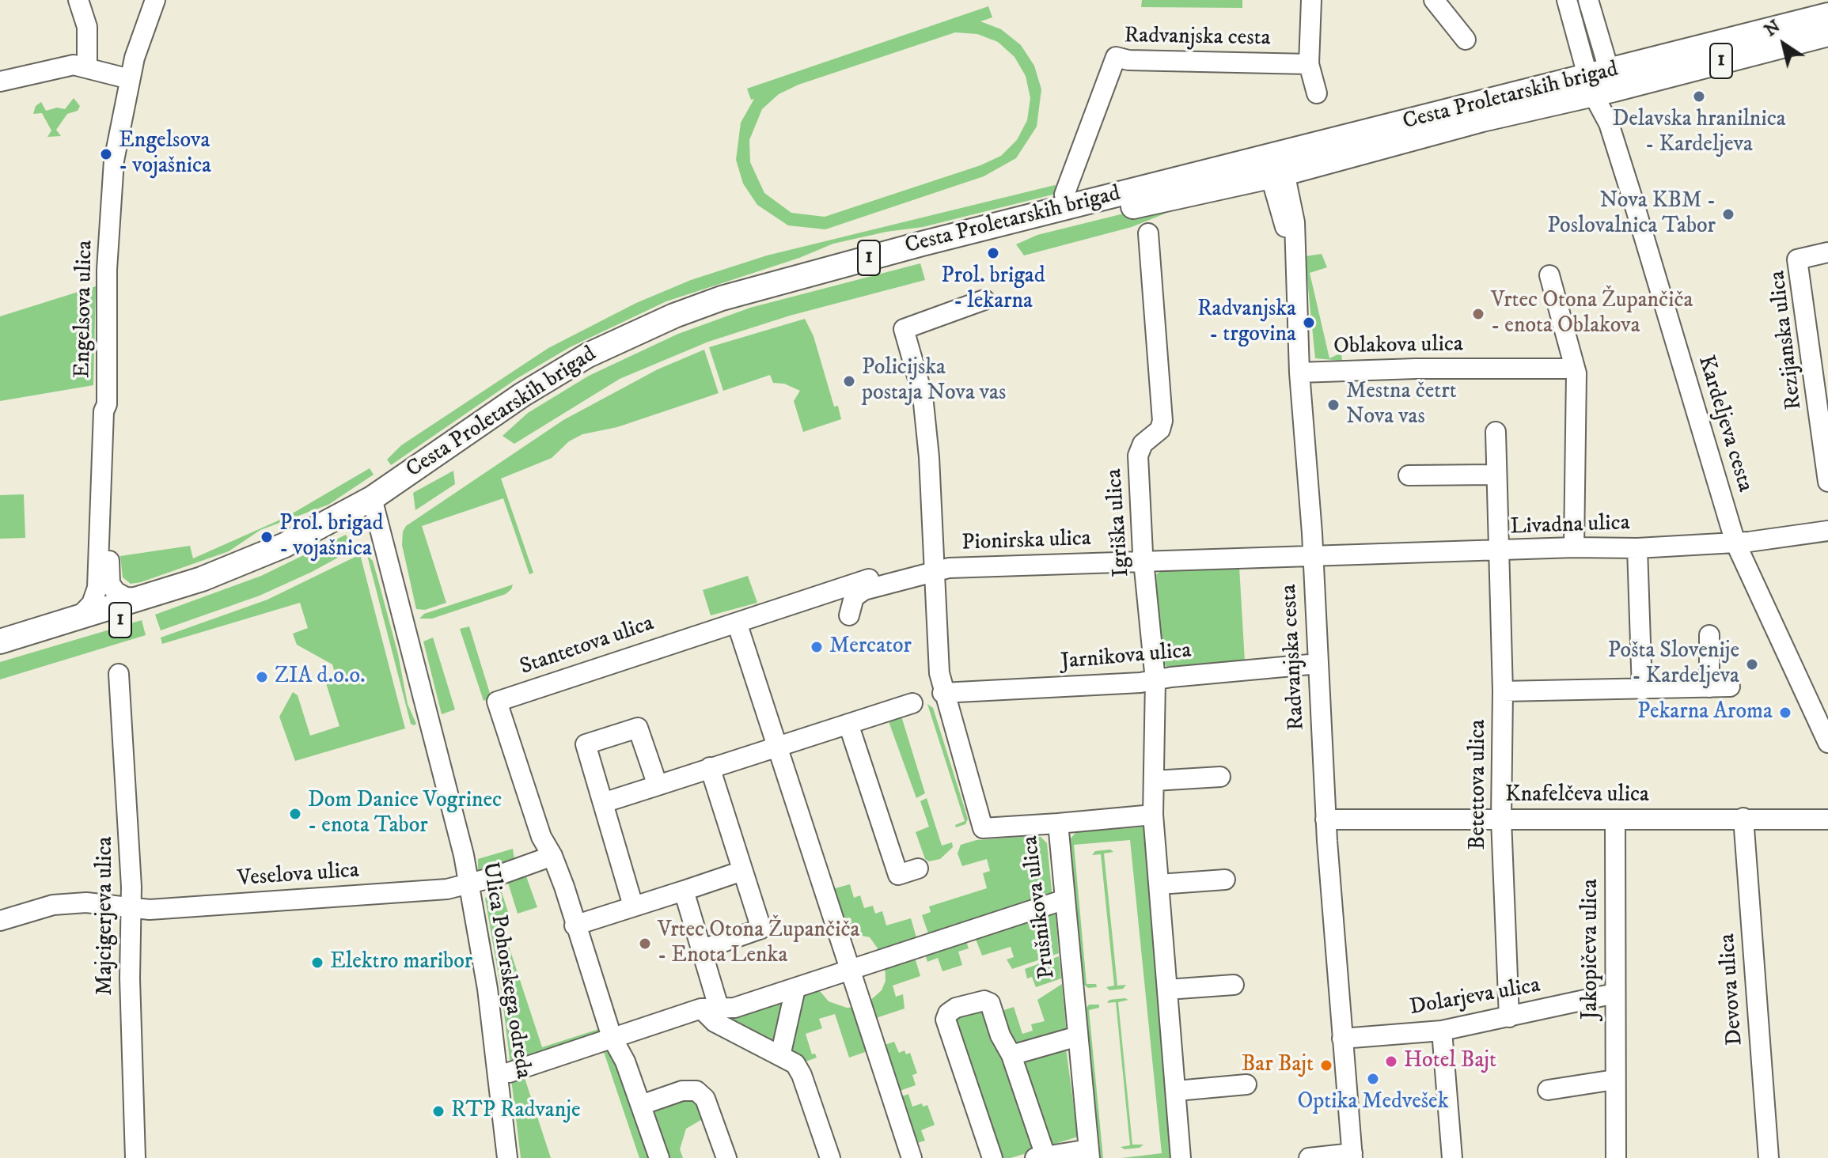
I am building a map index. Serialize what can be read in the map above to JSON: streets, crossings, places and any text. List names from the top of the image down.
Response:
{
  "streets": {
    "main road": ["1", "Cesta Proletarskih brigad"],
    "street": [
      "Radvanjska cesta",
      "Engelsova ulica",
      "Rezijanska ulica",
      "Oblakova ulica",
      "Kardeljeva cesta",
      "Igriška ulica",
      "Livadna ulica",
      "Pionirska ulica",
      "Stantetova ulica",
      "Jarnikova ulica",
      "Betettova ulica",
      "Knafelčeva ulica",
      "Veselova ulica",
      "Prušnikova ulica",
      "Majcigerjeva ulica",
      "Jakopičeva ulica",
      "Ulica Pohorskega odreda",
      "Devova ulica",
      "Dolarjeva ulica"
    ]
  },
  "crossings": [
    ["Radvanjska cesta", "Cesta Proletarskih brigad"],
    ["Radvanjska cesta", "Oblakova ulica"],
    ["Radvanjska cesta", "Livadna ulica"],
    ["Radvanjska cesta", "Pionirska ulica"],
    ["Radvanjska cesta", "Jarnikova ulica"],
    ["Radvanjska cesta", "Knafelčeva ulica"],
    ["Radvanjska cesta", "Dolarjeva ulica"],
    ["Cesta Proletarskih brigad", "Engelsova ulica"],
    ["Cesta Proletarskih brigad", "Kardeljeva cesta"],
    ["Cesta Proletarskih brigad", "Ulica Pohorskega odreda"],
    ["Kardeljeva cesta", "Livadna ulica"],
    ["Igriška ulica", "Pionirska ulica"],
    ["Igriška ulica", "Jarnikova ulica"],
    ["Livadna ulica", "Pionirska ulica"],
    ["Livadna ulica", "Betettova ulica"],
    ["Pionirska ulica", "Stantetova ulica"],
    ["Pionirska ulica", "Prušnikova ulica"],
    ["Stantetova ulica", "Prušnikova ulica"],
    ["Jarnikova ulica", "Prušnikova ulica"],
    ["Betettova ulica", "Knafelčeva ulica"],
    ["Betettova ulica", "Dolarjeva ulica"],
    ["Knafelčeva ulica", "Jakopičeva ulica"],
    ["Knafelčeva ulica", "Devova ulica"],
    ["Veselova ulica", "Majcigerjeva ulica"],
    ["Veselova ulica", "Ulica Pohorskega odreda"],
    ["Jakopičeva ulica", "Dolarjeva ulica"]
  ],
  "places": [
    "Delavska hranilnica - Kardeljeva",
    "Engelsova - vojašnica",
    "Nova KBM - Poslovalnica Tabor",
    "Prol. brigad - lekarna",
    "Vrtec Otona Župančiča - enota Oblakova",
    "Radvanjska - trgovina",
    "Policijska postaja Nova vas",
    "Mestna četrt Nova vas",
    "Prol. brigad - vojašnica",
    "Mercator",
    "Pošta Slovenije - Kardeljeva",
    "ZIA d.o.o.",
    "Pekarna Aroma",
    "Dom Danice Vogrinec - enota Tabor",
    "Vrtec Otona Župančiča - Enota Lenka",
    "Elektro maribor",
    "Hotel Bajt",
    "Bar Bajt",
    "Optika Medvešek",
    "RTP Radvanje"
  ],
  "north": "top left"
}
